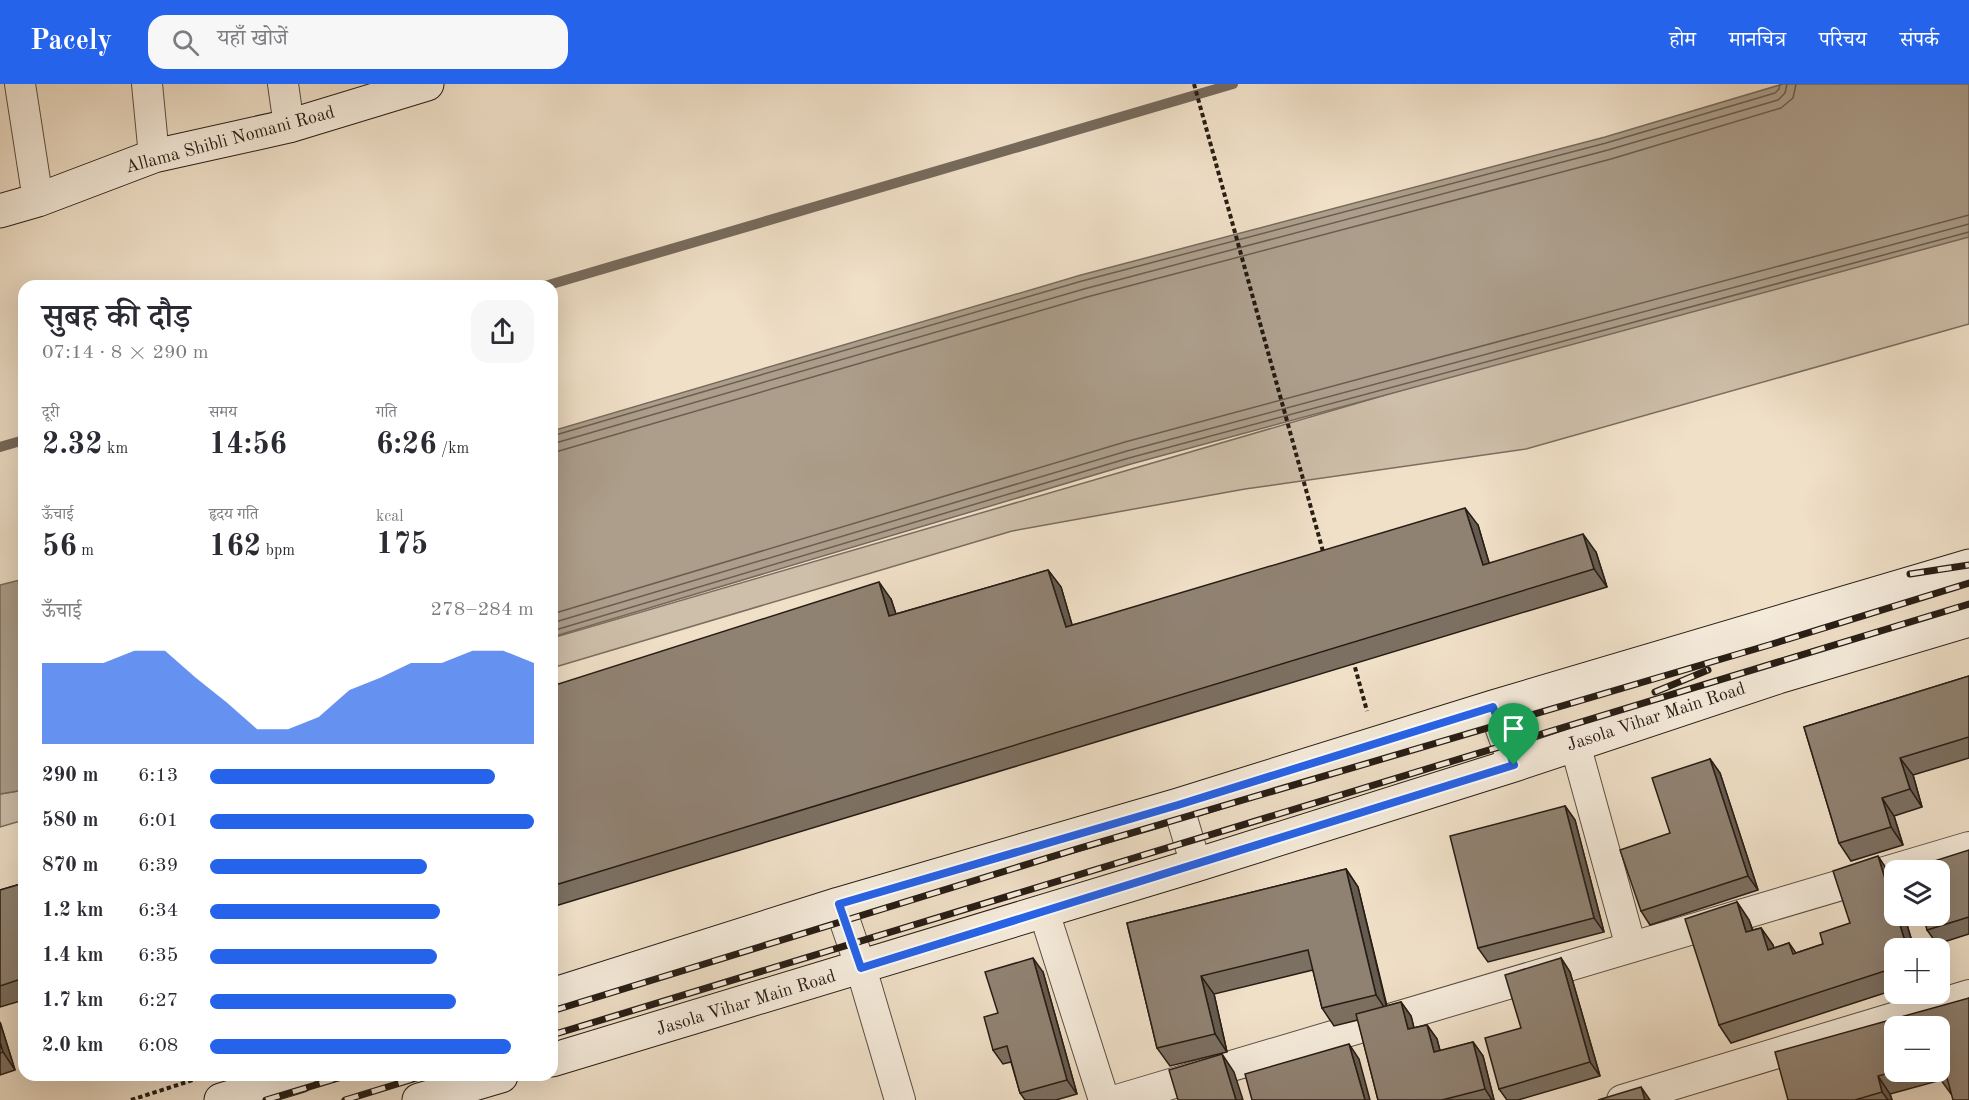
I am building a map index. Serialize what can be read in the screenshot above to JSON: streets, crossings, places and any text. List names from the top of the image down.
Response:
{
  "streets": {
    "street": ["Allama Shibli Nomani Road", "Jasola Vihar Main Road"]
  },
  "page": {
    "header": "Pacely",
    "search": "यहाँ खोजें",
    "nav": [
      "होम",
      "मानचित्र",
      "परिचय",
      "संपर्क"
    ],
    "heading": ["सुबह की दौड़", "07:14 · 8 × 290 m"],
    "stats": [
      ["दूरी", "2.32 km"],
      ["समय", "14:56"],
      ["गति", "6:26 /km"],
      ["ऊँचाई", "56 m"],
      ["हृदय गति", "162 bpm"],
      ["kcal", "175"]
    ],
    "chart": ["ऊँचाई", "278–284 m"],
    "list": [
      {
        "name": "290 m",
        "note": "6:13"
      },
      {
        "name": "580 m",
        "note": "6:01"
      },
      {
        "name": "870 m",
        "note": "6:39"
      },
      {
        "name": "1.2 km",
        "note": "6:34"
      },
      {
        "name": "1.4 km",
        "note": "6:35"
      },
      {
        "name": "1.7 km",
        "note": "6:27"
      },
      {
        "name": "2.0 km",
        "note": "6:08"
      }
    ],
    "map_buttons": ["+", "−"]
  }
}
